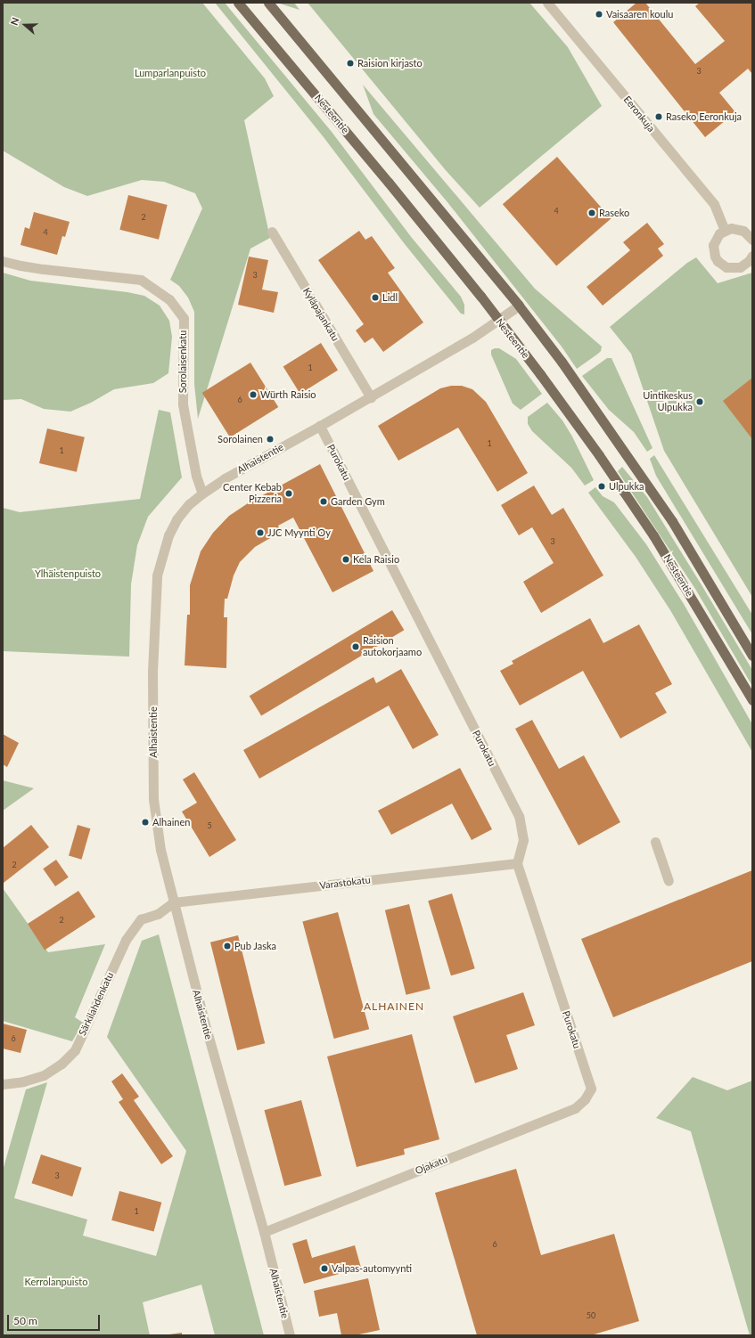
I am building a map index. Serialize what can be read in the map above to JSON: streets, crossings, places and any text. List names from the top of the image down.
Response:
{
  "streets": {
    "main road": ["Nesteentie"],
    "street": [
      "Eeronkuja",
      "Kyläpajankatu",
      "Sorolaisenkatu",
      "Alhaistentie",
      "Purokatu",
      "Varastokatu",
      "Särkilahdenkatu",
      "Ojakatu"
    ]
  },
  "crossings": [
    ["Nesteentie", "Alhaistentie"],
    ["Kyläpajankatu", "Alhaistentie"],
    ["Sorolaisenkatu", "Alhaistentie"],
    ["Alhaistentie", "Purokatu"],
    ["Alhaistentie", "Varastokatu"],
    ["Alhaistentie", "Särkilahdenkatu"],
    ["Alhaistentie", "Ojakatu"],
    ["Purokatu", "Varastokatu"],
    ["Purokatu", "Ojakatu"],
    ["Varastokatu", "Särkilahdenkatu"]
  ],
  "districts": ["ALHAINEN"],
  "parks": ["Lumparlanpuisto", "Ylhäistenpuisto", "Kerrolanpuisto"],
  "places": [
    "Vaisaaren koulu",
    "Raision kirjasto",
    "Raseko Eeronkuja",
    "Raseko",
    "Lidl",
    "Würth Raisio",
    "Uintikeskus Ulpukka",
    "Sorolainen",
    "Ulpukka",
    "Center Kebab Pizzeria",
    "Garden Gym",
    "JJC Myynti Oy",
    "Kela Raisio",
    "Raision autokorjaamo",
    "Alhainen",
    "Pub Jaska",
    "Valpas-automyynti"
  ],
  "house_numbers": [
    "3",
    "4",
    "2",
    "4",
    "3",
    "1",
    "6",
    "1",
    "1",
    "3",
    "5",
    "2",
    "2",
    "6",
    "3",
    "1",
    "6",
    "50"
  ],
  "scale_bar": "50 m",
  "north": "left"
}
